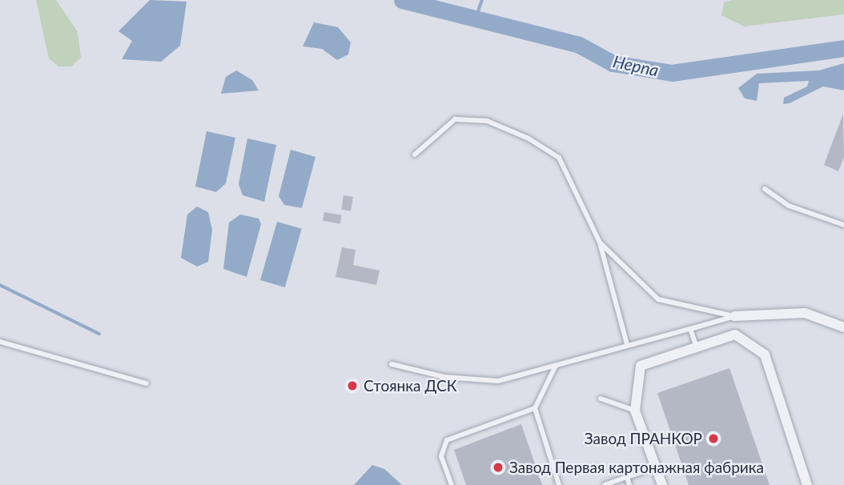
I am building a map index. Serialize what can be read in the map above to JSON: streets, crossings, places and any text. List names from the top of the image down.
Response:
{
  "water": ["Нерпа"],
  "places": ["Стоянка ДСК", "Завод ПРАНКОР", "Завод Первая картонажная фабрика"]
}
